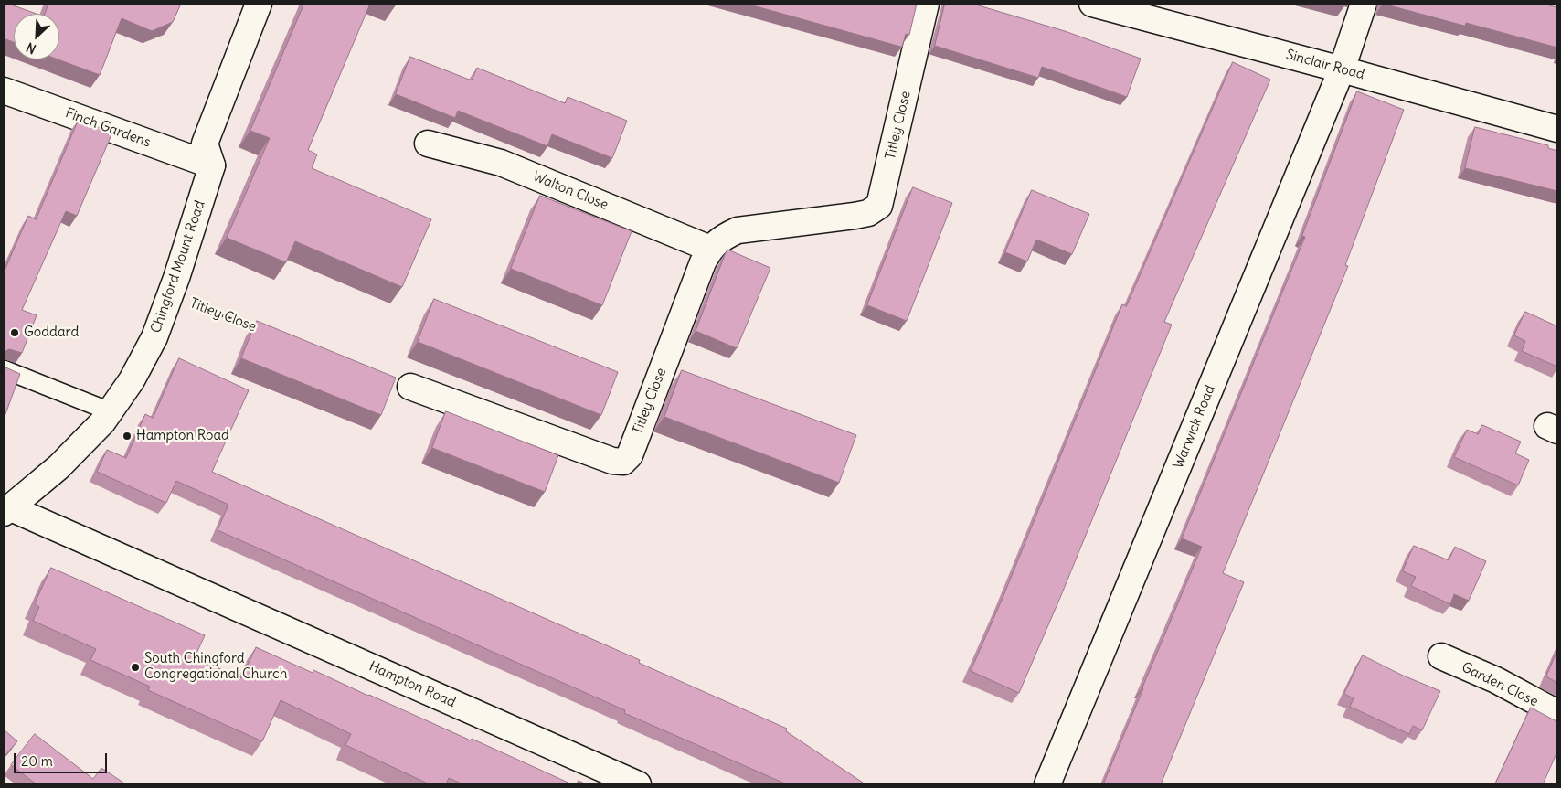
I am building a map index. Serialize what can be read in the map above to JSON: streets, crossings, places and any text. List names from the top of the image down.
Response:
{
  "streets": {
    "street": [
      "Sinclair Road",
      "Titley Close",
      "Finch Gardens",
      "Walton Close",
      "Chingford Mount Road",
      "Warwick Road",
      "Hampton Road",
      "Garden Close"
    ]
  },
  "crossings": [
    ["Sinclair Road", "Warwick Road"],
    ["Titley Close", "Walton Close"],
    ["Titley Close", "Chingford Mount Road"],
    ["Finch Gardens", "Chingford Mount Road"],
    ["Chingford Mount Road", "Hampton Road"]
  ],
  "places": ["Goddard", "Hampton Road", "South Chingford Congregational Church"],
  "scale_bar": "20 m",
  "north": "bottom left"
}
